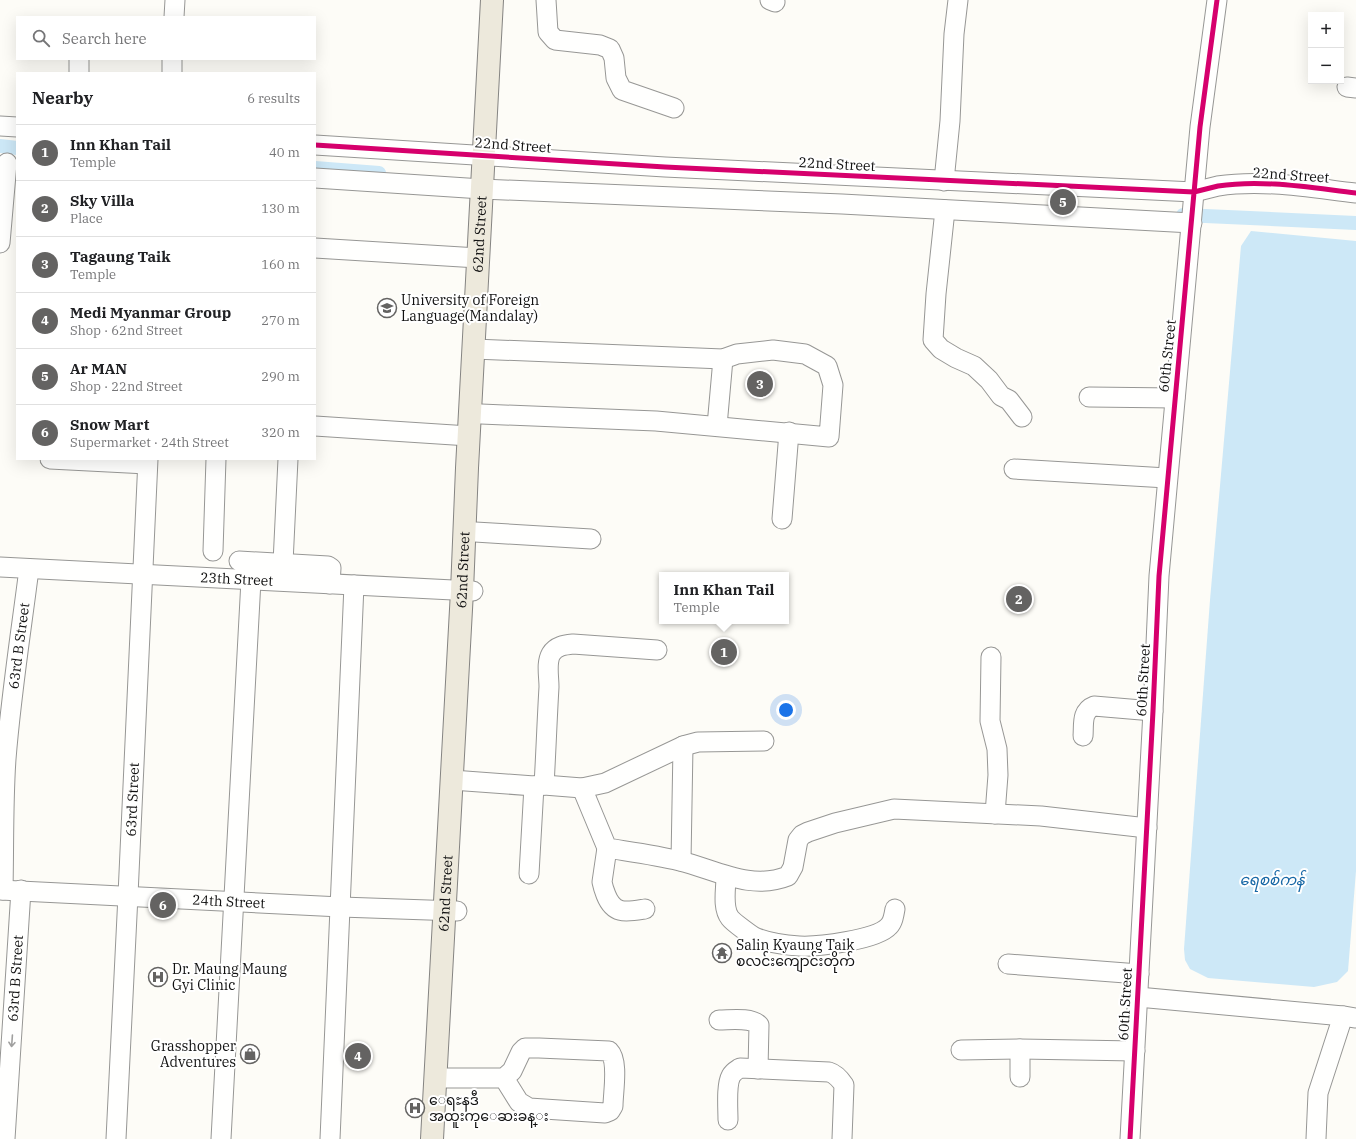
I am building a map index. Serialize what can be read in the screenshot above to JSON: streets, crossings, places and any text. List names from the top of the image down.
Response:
{
  "streets": {
    "main road": ["62nd Street"],
    "street": [
      "22nd Street",
      "60th Street",
      "23th Street",
      "63rd B Street",
      "63rd Street",
      "24th Street"
    ]
  },
  "crossings": [
    ["22nd Street", "62nd Street"],
    ["22nd Street", "60th Street"],
    ["62nd Street", "23th Street"],
    ["62nd Street", "24th Street"],
    ["23th Street", "63rd B Street"],
    ["23th Street", "63rd Street"],
    ["63rd B Street", "24th Street"],
    ["63rd Street", "24th Street"]
  ],
  "one_way": ["63rd B Street"],
  "water": ["ရေစစ်ကန်"],
  "places": {
    "school or university": ["University of Foreign Language(Mandalay)"],
    "temple": ["Salin Kyaung Taik စလင်းကျောင်းတိုက်"],
    "hospital": ["Dr. Maung Maung Gyi Clinic", "ေရႊနဒီ အထူးကုေဆးခန္း"],
    "shop": ["Grasshopper Adventures"]
  },
  "page": {
    "map_buttons": ["+", "−"],
    "search": "Search here",
    "heading": ["Nearby", "6 results"],
    "list": [
      {
        "mark": "1",
        "name": "Inn Khan Tail",
        "note": "Temple",
        "value": "40 m"
      },
      {
        "mark": "2",
        "name": "Sky Villa",
        "note": "Place",
        "value": "130 m"
      },
      {
        "mark": "3",
        "name": "Tagaung Taik",
        "note": "Temple",
        "value": "160 m"
      },
      {
        "mark": "4",
        "name": "Medi Myanmar Group",
        "note": "Shop · 62nd Street",
        "value": "270 m"
      },
      {
        "mark": "5",
        "name": "Ar MAN",
        "note": "Shop · 22nd Street",
        "value": "290 m"
      },
      {
        "mark": "6",
        "name": "Snow Mart",
        "note": "Supermarket · 24th Street",
        "value": "320 m"
      }
    ],
    "pins": [
      "5",
      "3",
      "2",
      "1",
      "6",
      "4"
    ],
    "popup": ["Inn Khan Tail", "Temple"]
  }
}
